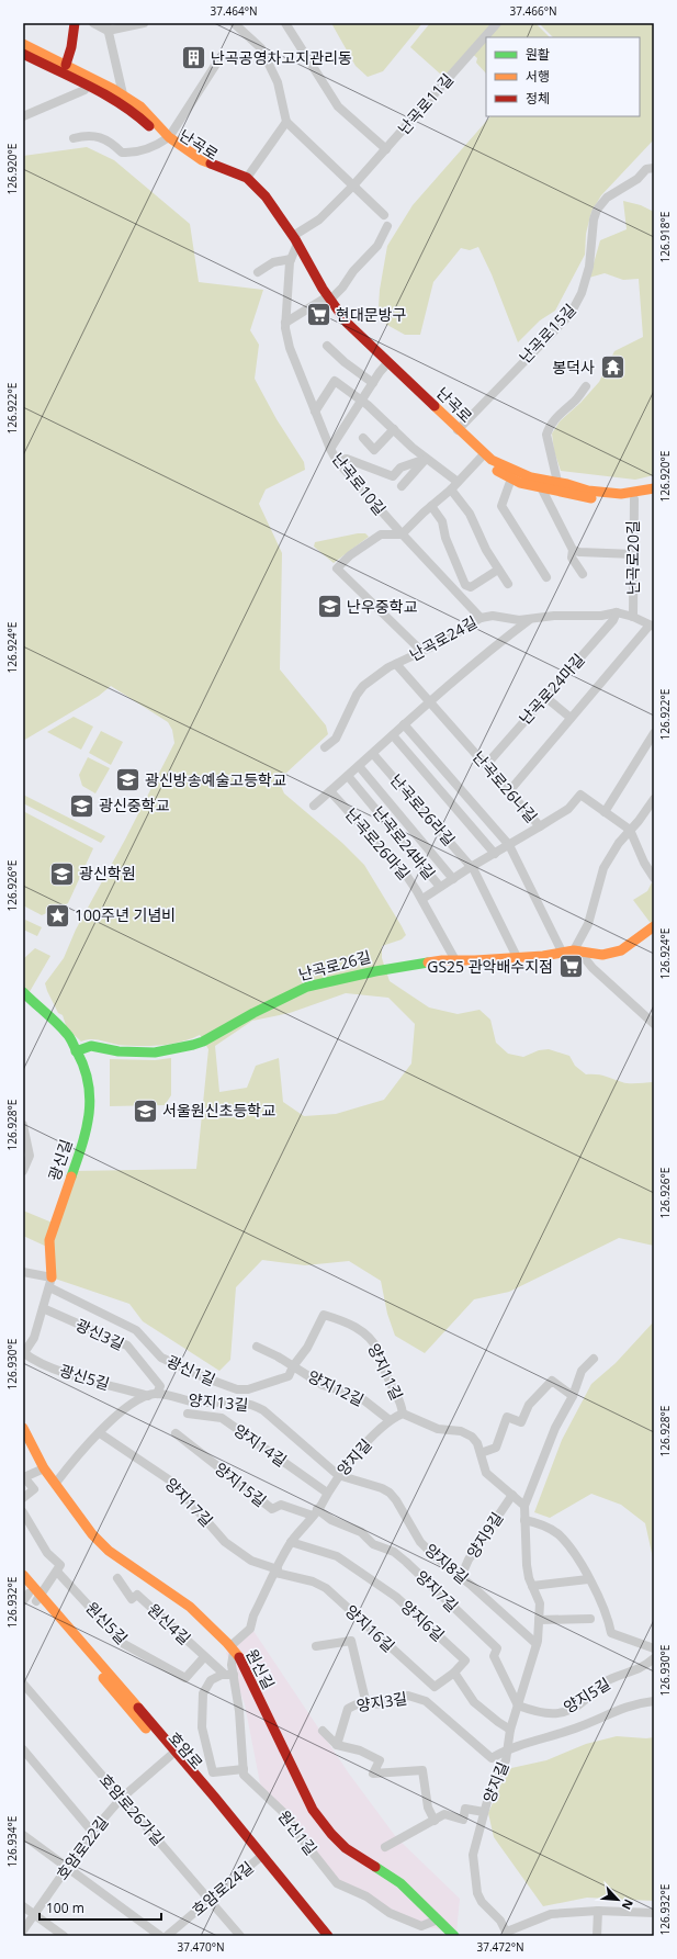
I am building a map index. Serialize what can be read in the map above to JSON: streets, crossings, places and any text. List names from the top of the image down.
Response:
{
  "streets": {
    "main road": [
      "난곡로",
      "난곡로26길",
      "광신길",
      "원신길",
      "호암로"
    ],
    "street": [
      "난곡로11길",
      "난곡로15길",
      "난곡로10길",
      "난곡로20길",
      "난곡로24길",
      "난곡로24마길",
      "난곡로26나길",
      "난곡로26라길",
      "난곡로24바길",
      "난곡로26마길",
      "광신3길",
      "광신1길",
      "양지11길",
      "광신5길",
      "양지12길",
      "양지13길",
      "양지14길",
      "양지길",
      "양지15길",
      "양지17길",
      "양지9길",
      "양지8길",
      "양지7길",
      "양지6길",
      "원신5길",
      "원신4길",
      "양지16길",
      "양지5길",
      "양지3길",
      "호암로26가길",
      "원신1길",
      "호암로22길",
      "호암로24길"
    ]
  },
  "crossings": [
    ["난곡로11길", "난곡로"],
    ["난곡로11길", "난곡로10길"],
    ["난곡로", "난곡로15길"],
    ["난곡로", "난곡로10길"],
    ["난곡로", "난곡로20길"],
    ["난곡로10길", "난곡로24길"],
    ["난곡로20길", "난곡로24길"],
    ["난곡로24길", "난곡로24마길"],
    ["난곡로24마길", "난곡로26나길"],
    ["난곡로26라길", "난곡로26길"],
    ["난곡로26마길", "난곡로26길"],
    ["난곡로26길", "광신길"],
    ["광신길", "광신3길"],
    ["광신길", "광신1길"],
    ["광신길", "광신5길"],
    ["광신3길", "광신5길"],
    ["광신3길", "양지13길"],
    ["광신1길", "양지11길"],
    ["광신1길", "양지12길"],
    ["양지11길", "양지12길"],
    ["양지11길", "양지길"],
    ["광신5길", "양지13길"],
    ["양지12길", "양지길"],
    ["양지13길", "양지길"],
    ["양지13길", "양지8길"],
    ["양지14길", "양지길"],
    ["양지길", "양지15길"],
    ["양지길", "양지17길"],
    ["양지길", "양지8길"],
    ["양지길", "양지7길"],
    ["양지길", "양지6길"],
    ["양지길", "양지16길"],
    ["양지길", "원신길"],
    ["양지길", "양지5길"],
    ["양지길", "양지3길"],
    ["양지길", "원신1길"],
    ["양지15길", "양지7길"],
    ["양지17길", "양지16길"],
    ["양지9길", "양지8길"],
    ["양지7길", "양지5길"],
    ["양지6길", "양지16길"],
    ["원신5길", "원신4길"],
    ["원신길", "원신1길"],
    ["양지5길", "양지3길"],
    ["호암로", "호암로22길"],
    ["호암로", "호암로24길"],
    ["호암로26가길", "호암로22길"],
    ["호암로26가길", "호암로24길"]
  ],
  "places": {
    "building": ["난곡공영차고지관리동"],
    "supermarket": ["현대문방구", "GS25 관악배수지점"],
    "temple": ["봉덕사"],
    "school or university": [
      "난우중학교",
      "광신방송예술고등학교",
      "광신중학교",
      "광신학원",
      "서울원신초등학교"
    ],
    "place": ["100주년 기념비"]
  },
  "legend": ["원활", "서행", "정체"],
  "scale_bar": "100 m",
  "north": "bottom right",
  "coordinates": [
    "37.464°N",
    "37.466°N",
    "126.920°E",
    "126.918°E",
    "126.922°E",
    "126.924°E",
    "126.926°E",
    "126.928°E",
    "126.930°E",
    "126.932°E",
    "126.934°E",
    "37.470°N",
    "37.472°N"
  ]
}
